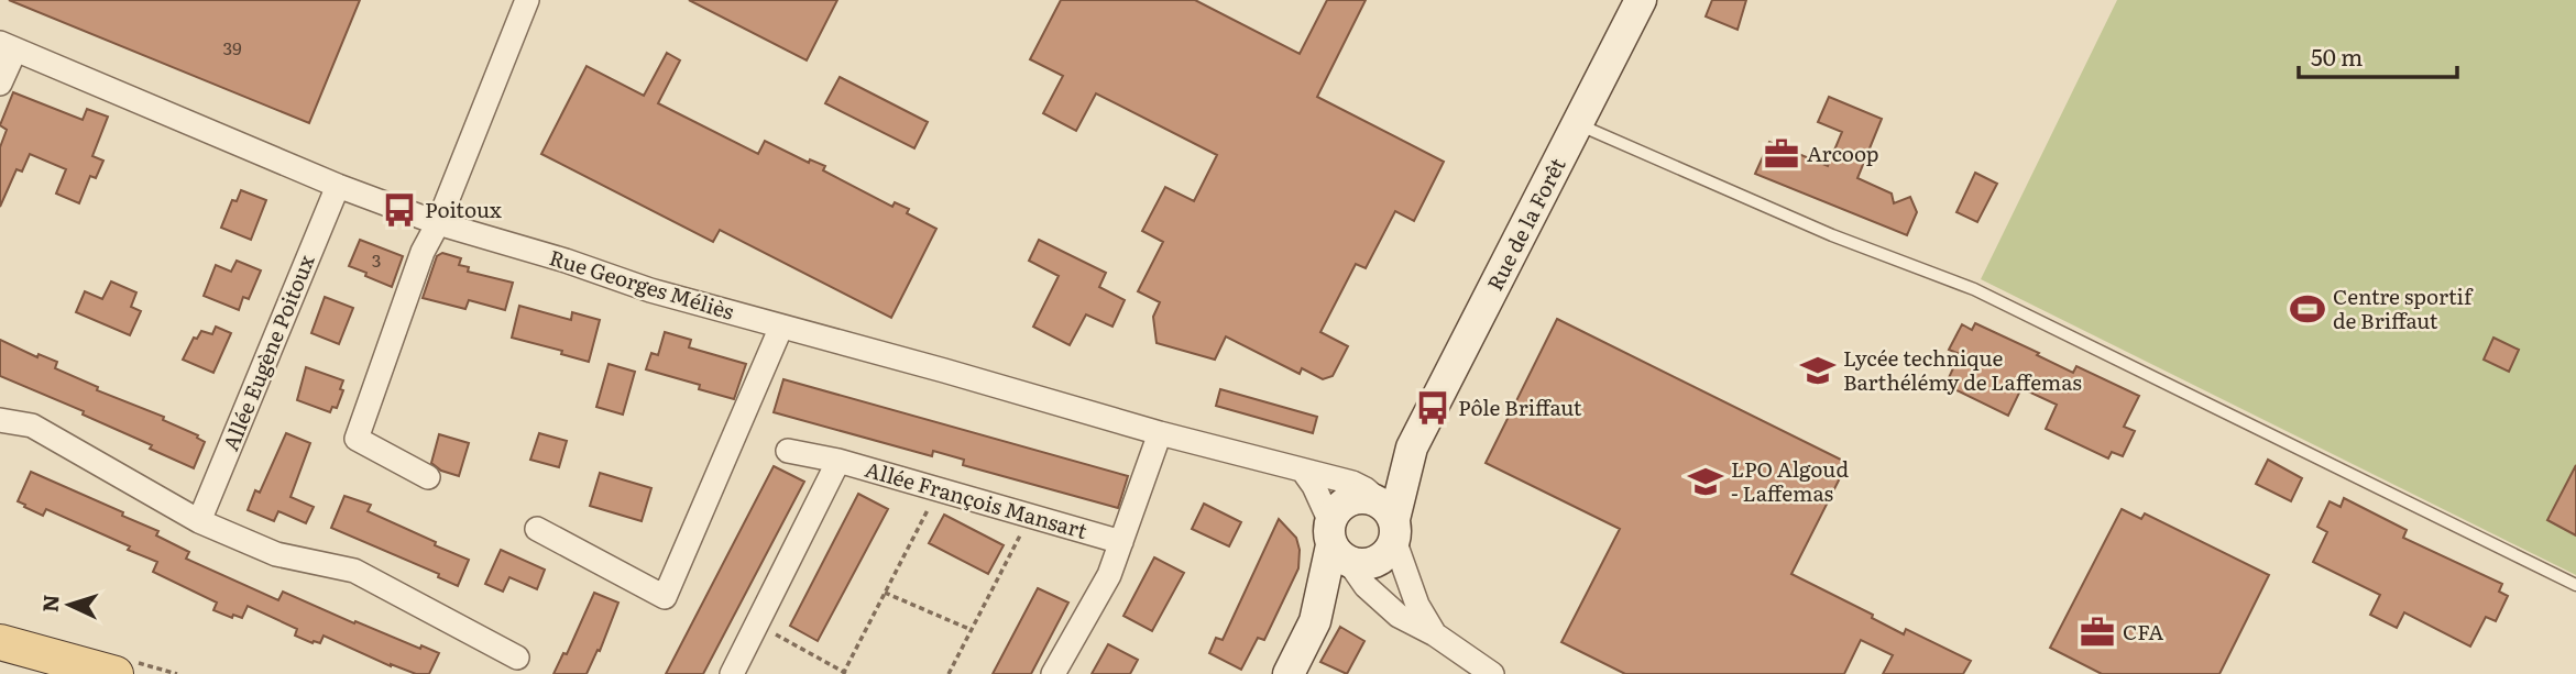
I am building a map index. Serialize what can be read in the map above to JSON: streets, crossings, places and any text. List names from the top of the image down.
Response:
{
  "streets": {
    "street": [
      "Rue de la Forêt",
      "Rue Georges Méliès",
      "Allée Eugène Poitoux",
      "Allée François Mansart"
    ]
  },
  "crossings": [
    ["Rue de la Forêt", "Rue Georges Méliès"],
    ["Rue Georges Méliès", "Allée Eugène Poitoux"]
  ],
  "places": {
    "office": ["Arcoop", "CFA"],
    "bus stop": ["Poitoux", "Pôle Briffaut"],
    "sports": ["Centre sportif de Briffaut"],
    "school or university": ["Lycée technique Barthélémy de Laffemas", "LPO Algoud - Laffemas"]
  },
  "house_numbers": ["39", "3"],
  "scale_bar": "50 m",
  "north": "left"
}
